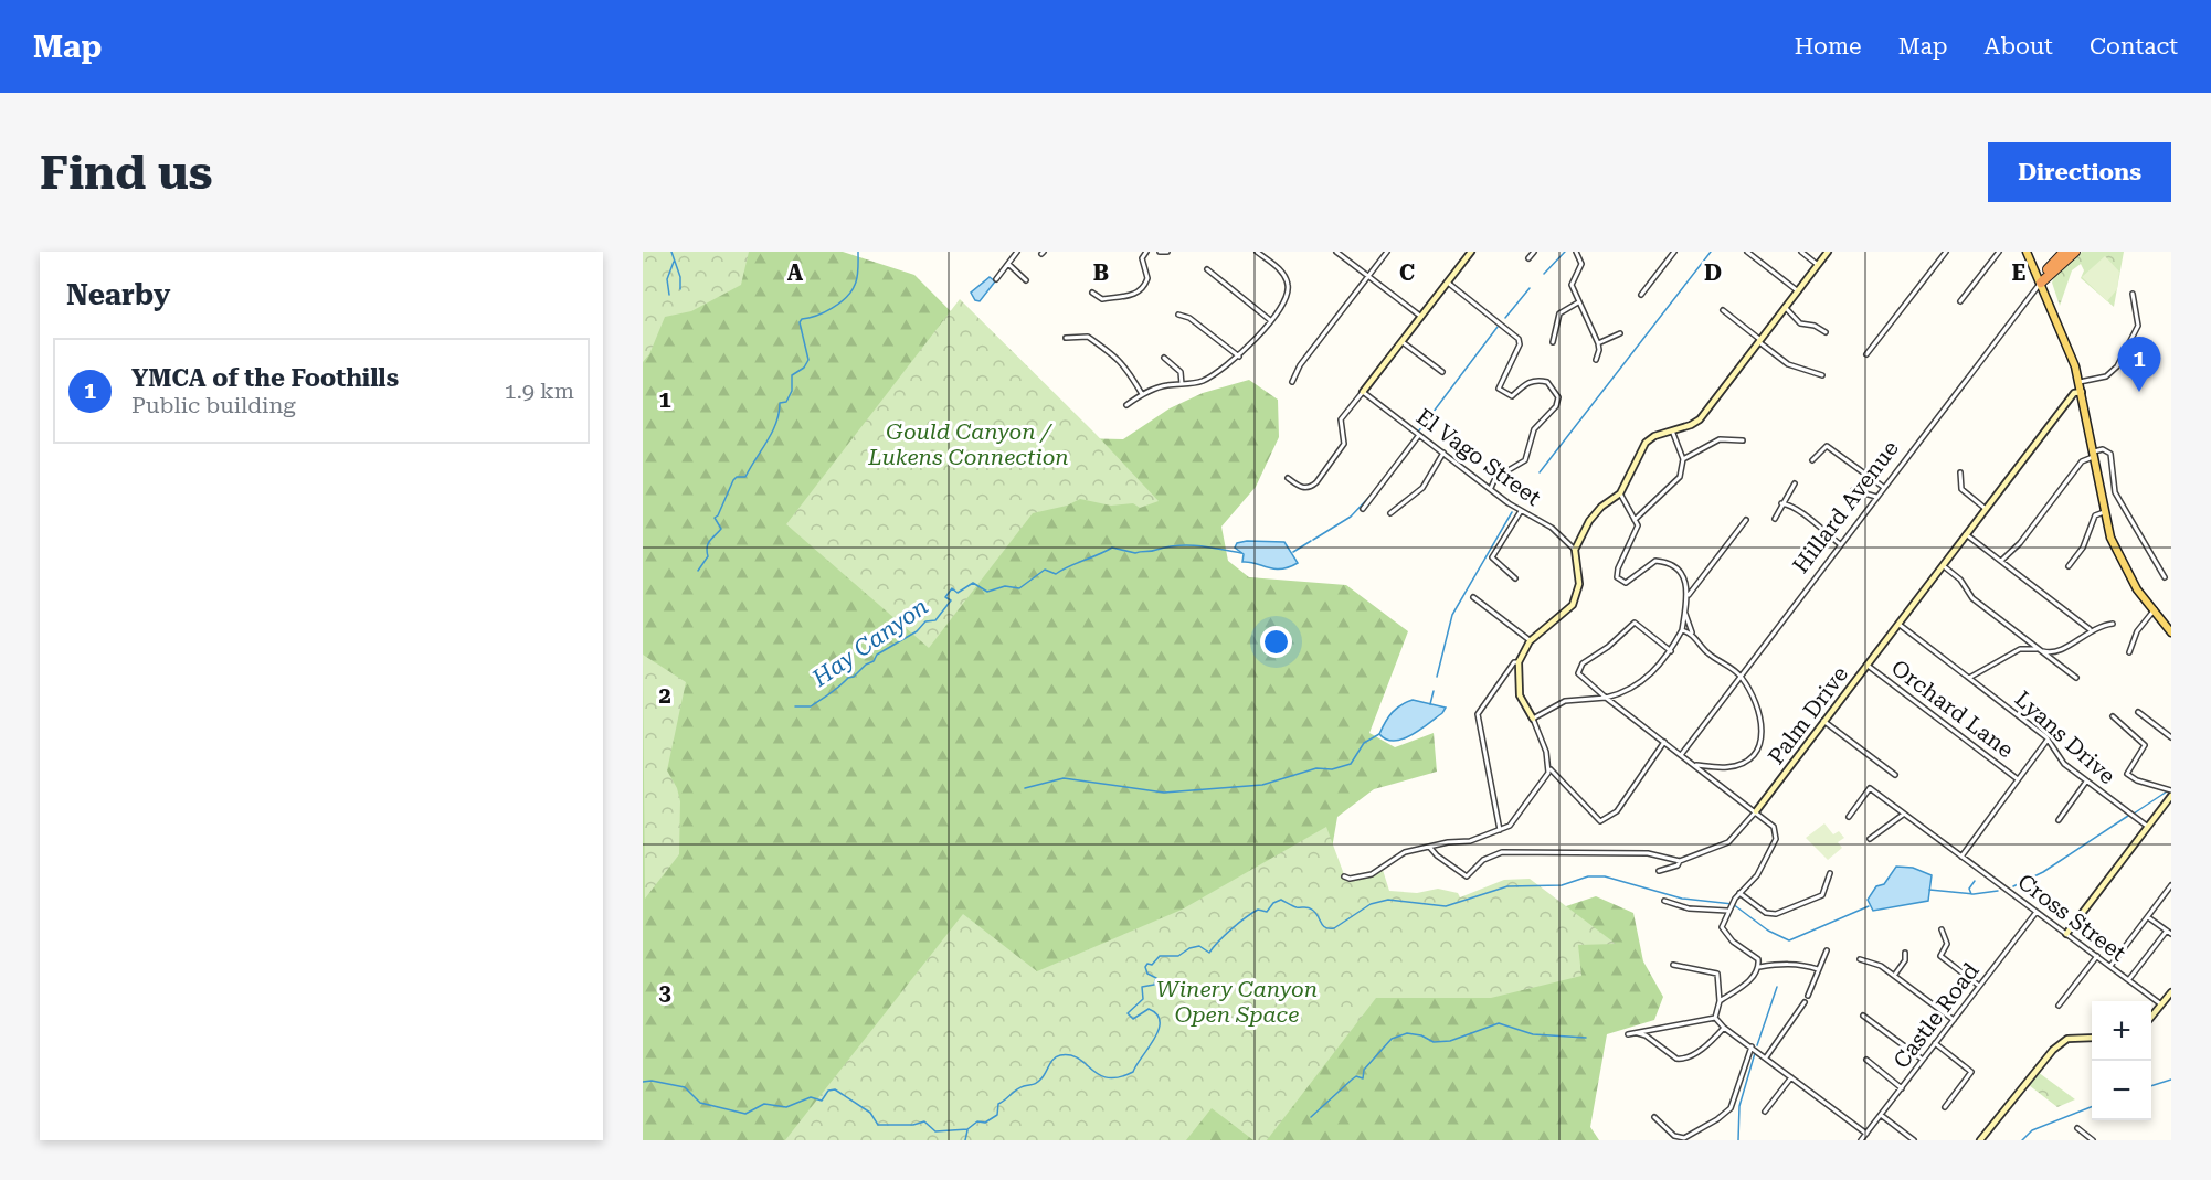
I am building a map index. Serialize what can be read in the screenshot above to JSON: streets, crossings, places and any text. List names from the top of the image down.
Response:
{
  "streets": {
    "highway": ["Hillard Avenue"],
    "street": [
      "El Vago Street",
      "Orchard Lane",
      "Palm Drive",
      "Lyans Drive",
      "Cross Street",
      "Castle Road"
    ]
  },
  "crossings": [
    ["Orchard Lane", "Palm Drive"],
    ["Palm Drive", "Lyans Drive"],
    ["Cross Street", "Castle Road"]
  ],
  "water": ["Hay Canyon"],
  "parks": ["Gould Canyon / Lukens Connection", "Winery Canyon Open Space"],
  "page": {
    "header": "Map",
    "nav": [
      "Home",
      "Map",
      "About",
      "Contact"
    ],
    "buttons": "Directions",
    "title": "Find us",
    "heading": "Nearby",
    "pins": "1",
    "list": [
      {
        "mark": "1",
        "name": "YMCA of the Foothills",
        "note": "Public building",
        "value": "1.9 km"
      }
    ],
    "map_buttons": ["+", "−"]
  },
  "grid": {
    "columns": [
      "A",
      "B",
      "C",
      "D",
      "E"
    ],
    "rows": ["1", "2", "3"]
  }
}
